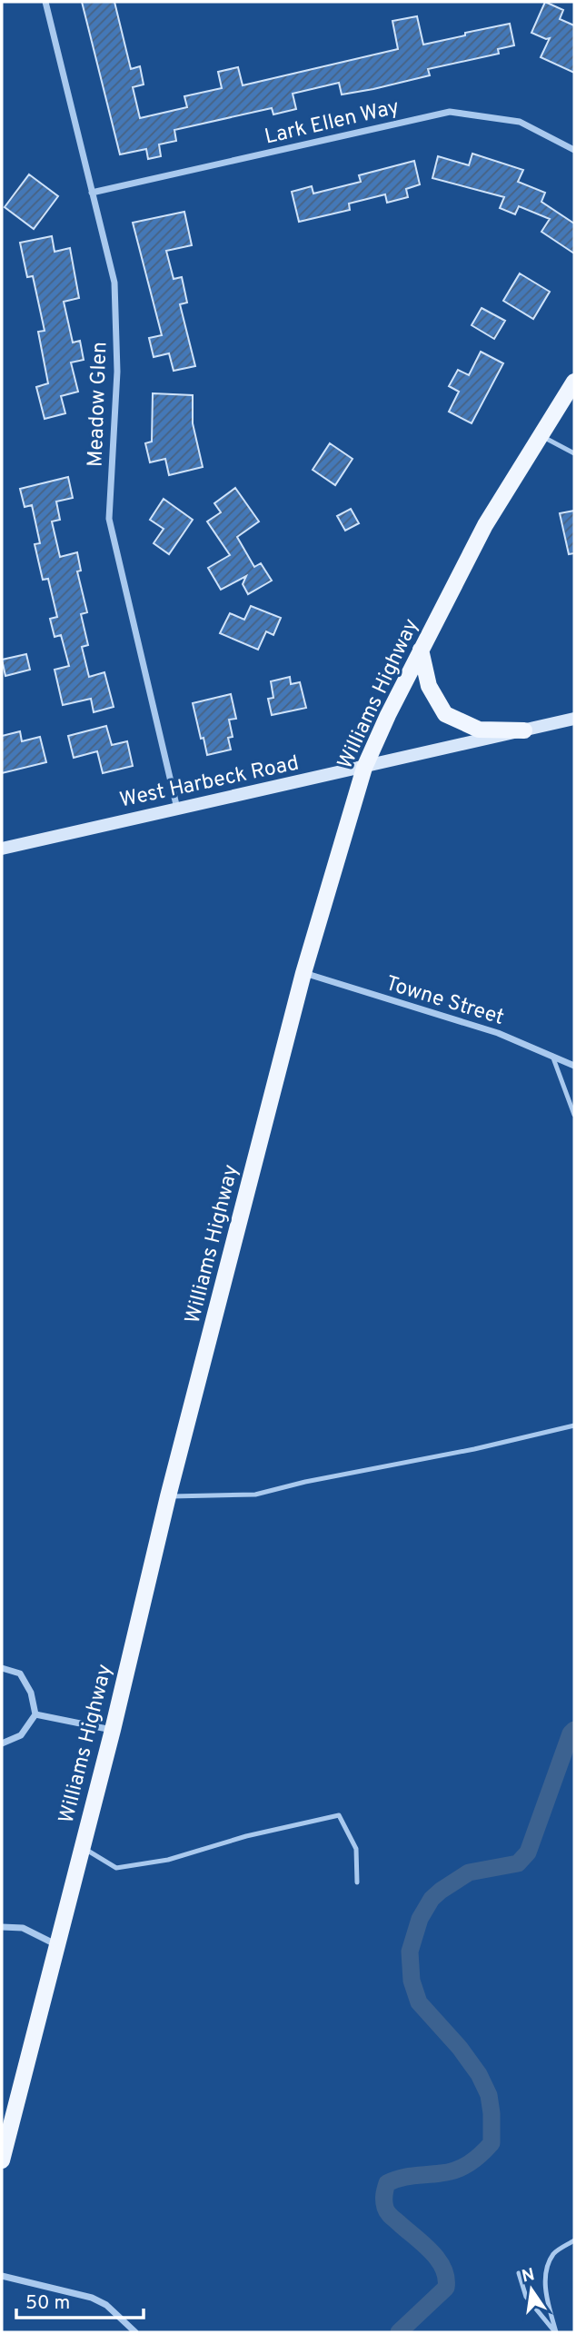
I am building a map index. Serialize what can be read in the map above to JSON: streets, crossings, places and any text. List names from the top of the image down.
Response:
{
  "streets": {
    "main road": ["Williams Highway"],
    "street": [
      "Lark Ellen Way",
      "Meadow Glen",
      "West Harbeck Road",
      "Towne Street"
    ]
  },
  "crossings": [
    ["Lark Ellen Way", "Meadow Glen"],
    ["Meadow Glen", "West Harbeck Road"],
    ["Williams Highway", "West Harbeck Road"],
    ["Williams Highway", "Towne Street"]
  ],
  "scale_bar": "50 m",
  "north": "top"
}
